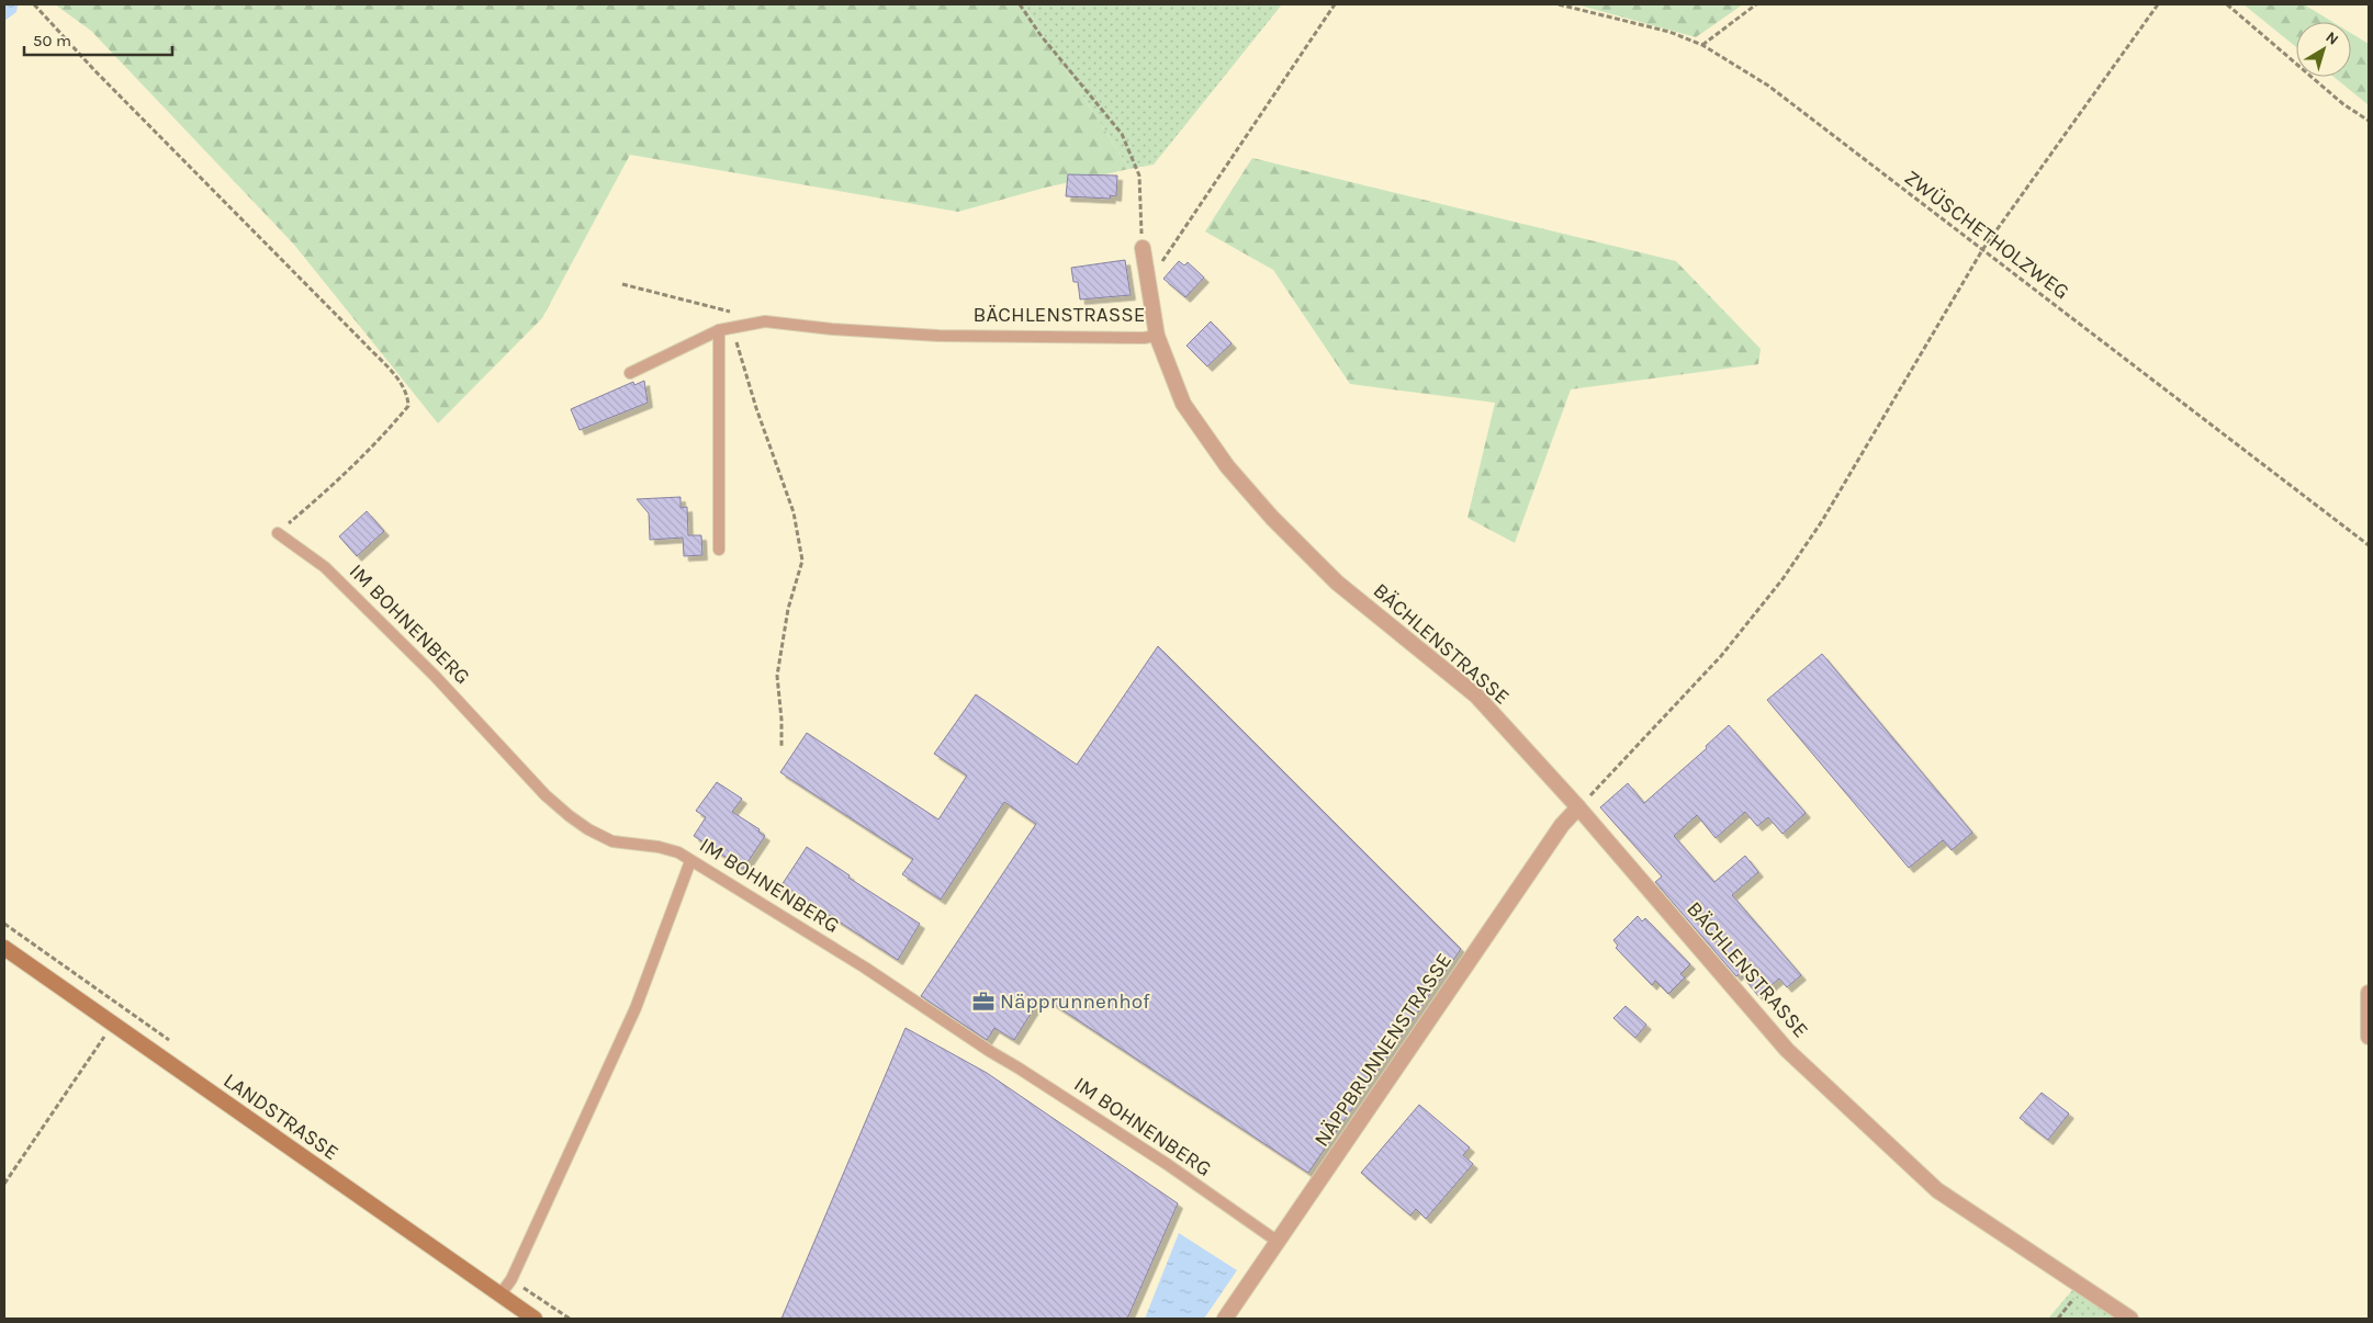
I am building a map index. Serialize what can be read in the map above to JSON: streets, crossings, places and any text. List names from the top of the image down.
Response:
{
  "streets": {
    "main road": ["LANDSTRASSE"],
    "street": ["BÄCHLENSTRASSE", "NÄPPBRUNNENSTRASSE"],
    "lane": ["IM BOHNENBERG"],
    "path": ["ZWÜSCHETHOLZWEG"]
  },
  "crossings": [
    ["BÄCHLENSTRASSE", "NÄPPBRUNNENSTRASSE"],
    ["IM BOHNENBERG", "NÄPPBRUNNENSTRASSE"]
  ],
  "places": {
    "office": ["Näpprunnenhof"]
  },
  "scale_bar": "50 m",
  "north": "top right"
}
